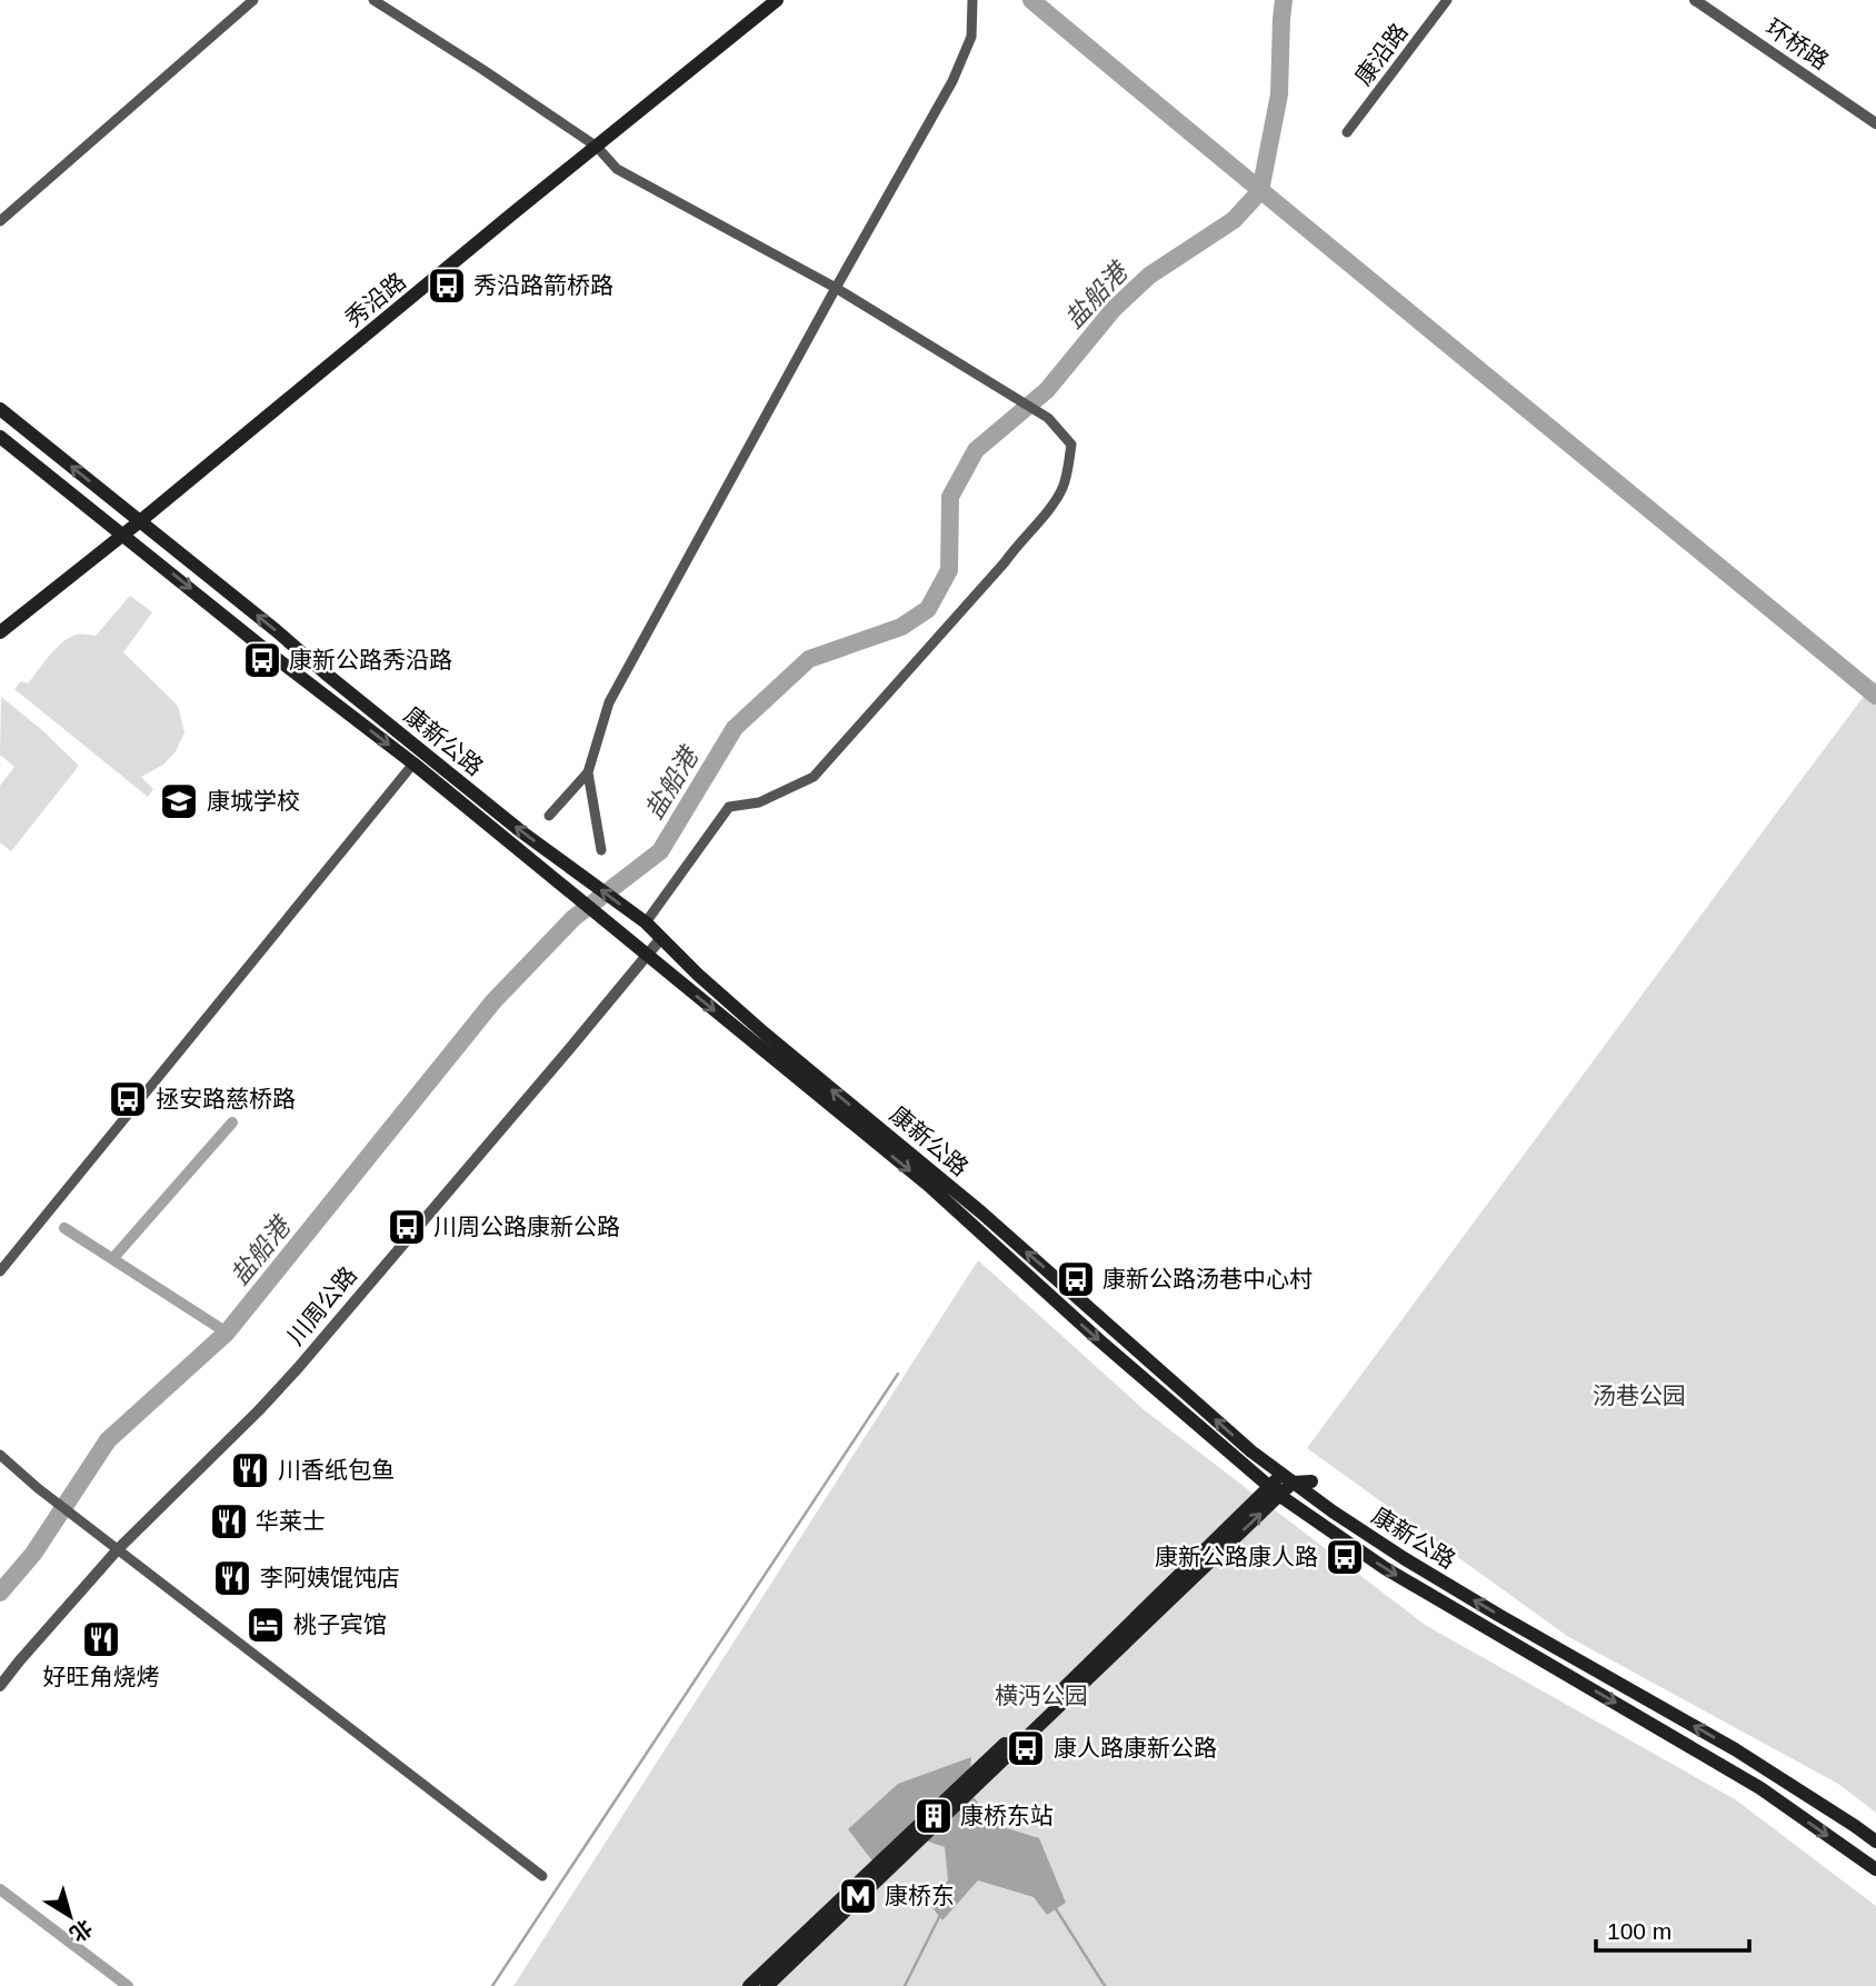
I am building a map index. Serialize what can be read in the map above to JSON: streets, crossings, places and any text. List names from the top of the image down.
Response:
{
  "streets": {
    "main road": ["秀沿路", "康新公路"],
    "street": ["环桥路", "康沿路", "川周公路"]
  },
  "crossings": [
    ["秀沿路", "康新公路"],
    ["康新公路", "川周公路"]
  ],
  "water": ["盐船港"],
  "parks": ["汤巷公园", "横沔公园"],
  "places": {
    "bus stop": [
      "秀沿路箭桥路",
      "康新公路秀沿路",
      "拯安路慈桥路",
      "川周公路康新公路",
      "康新公路汤巷中心村",
      "康新公路康人路",
      "康人路康新公路"
    ],
    "school or university": ["康城学校"],
    "restaurant": [
      "川香纸包鱼",
      "华莱士",
      "李阿姨馄饨店",
      "好旺角烧烤"
    ],
    "hotel": ["桃子宾馆"],
    "building": ["康桥东站"],
    "metro station": ["康桥东"]
  },
  "scale_bar": "100 m",
  "north": "bottom right"
}
